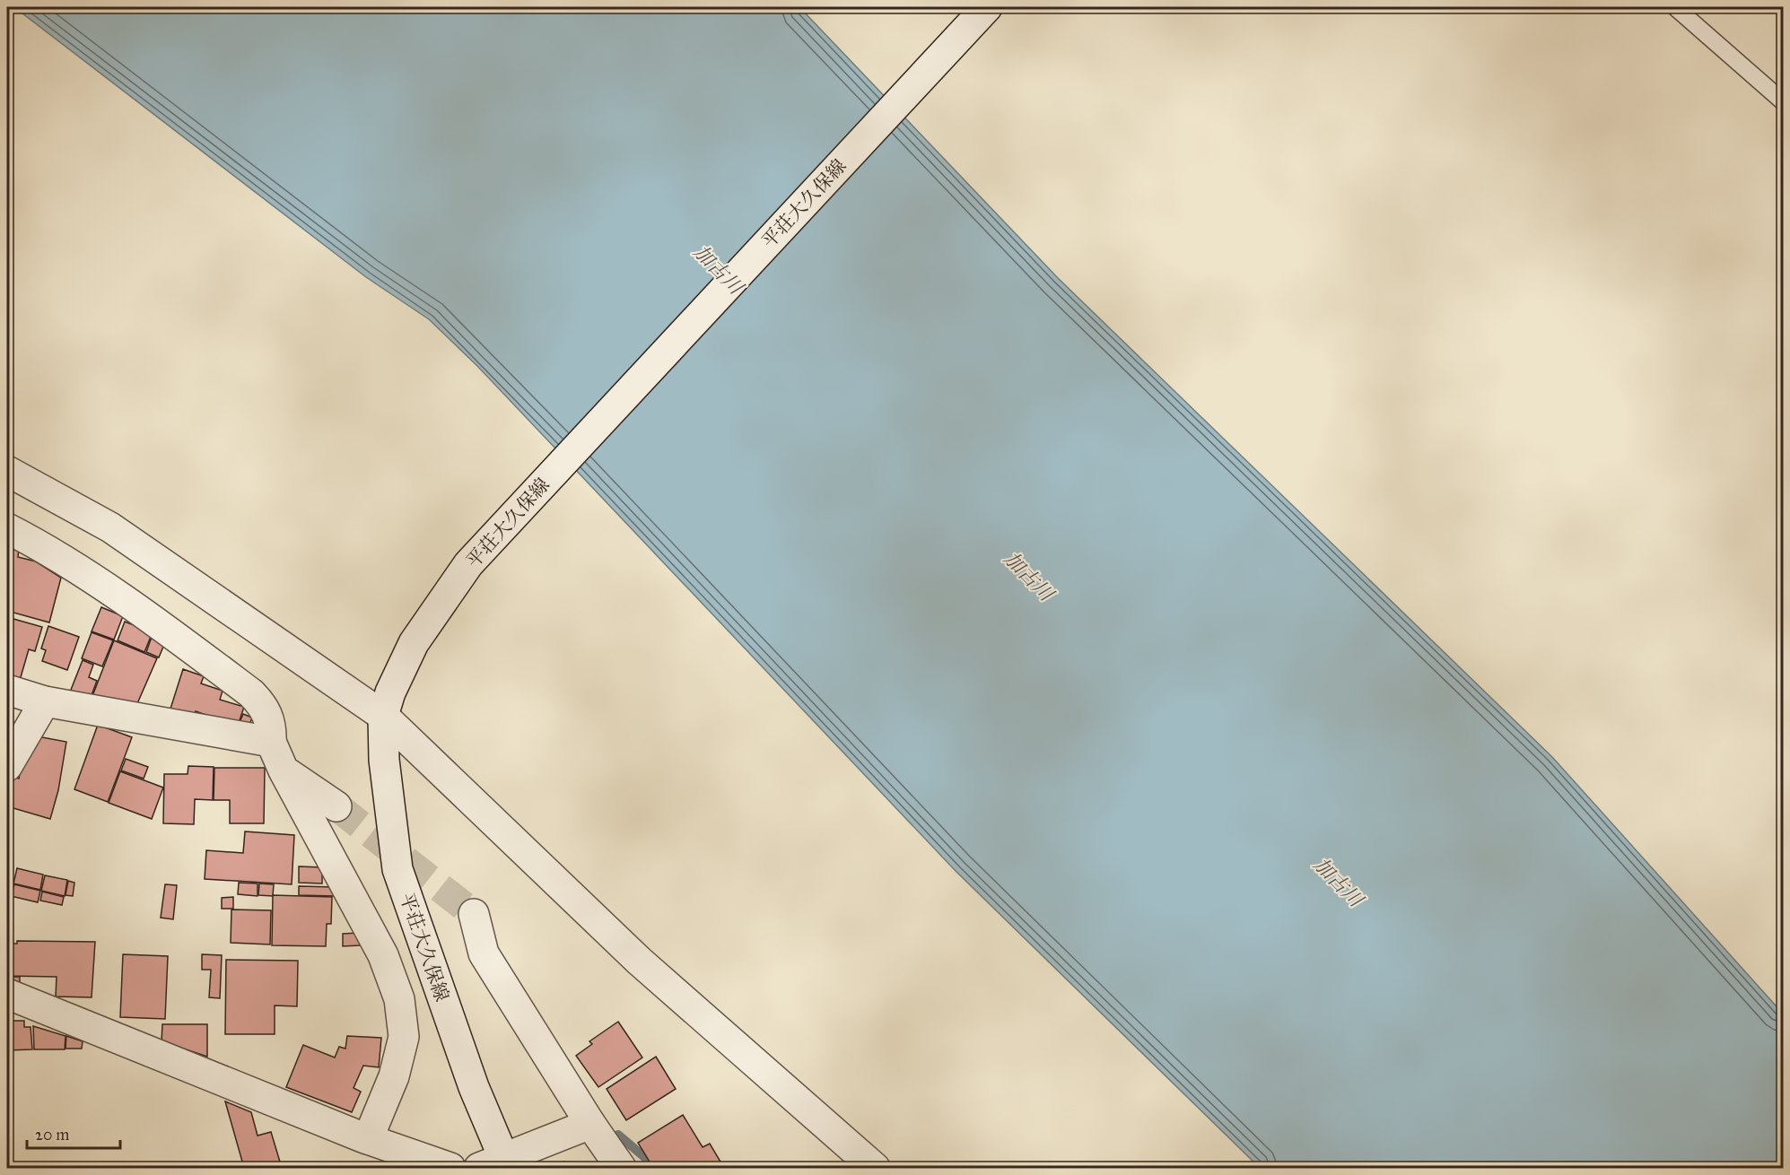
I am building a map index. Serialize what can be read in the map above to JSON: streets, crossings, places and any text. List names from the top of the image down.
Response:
{
  "streets": {
    "street": ["平荘大久保線"]
  },
  "water": ["加古川"],
  "scale_bar": "20 m"
}
